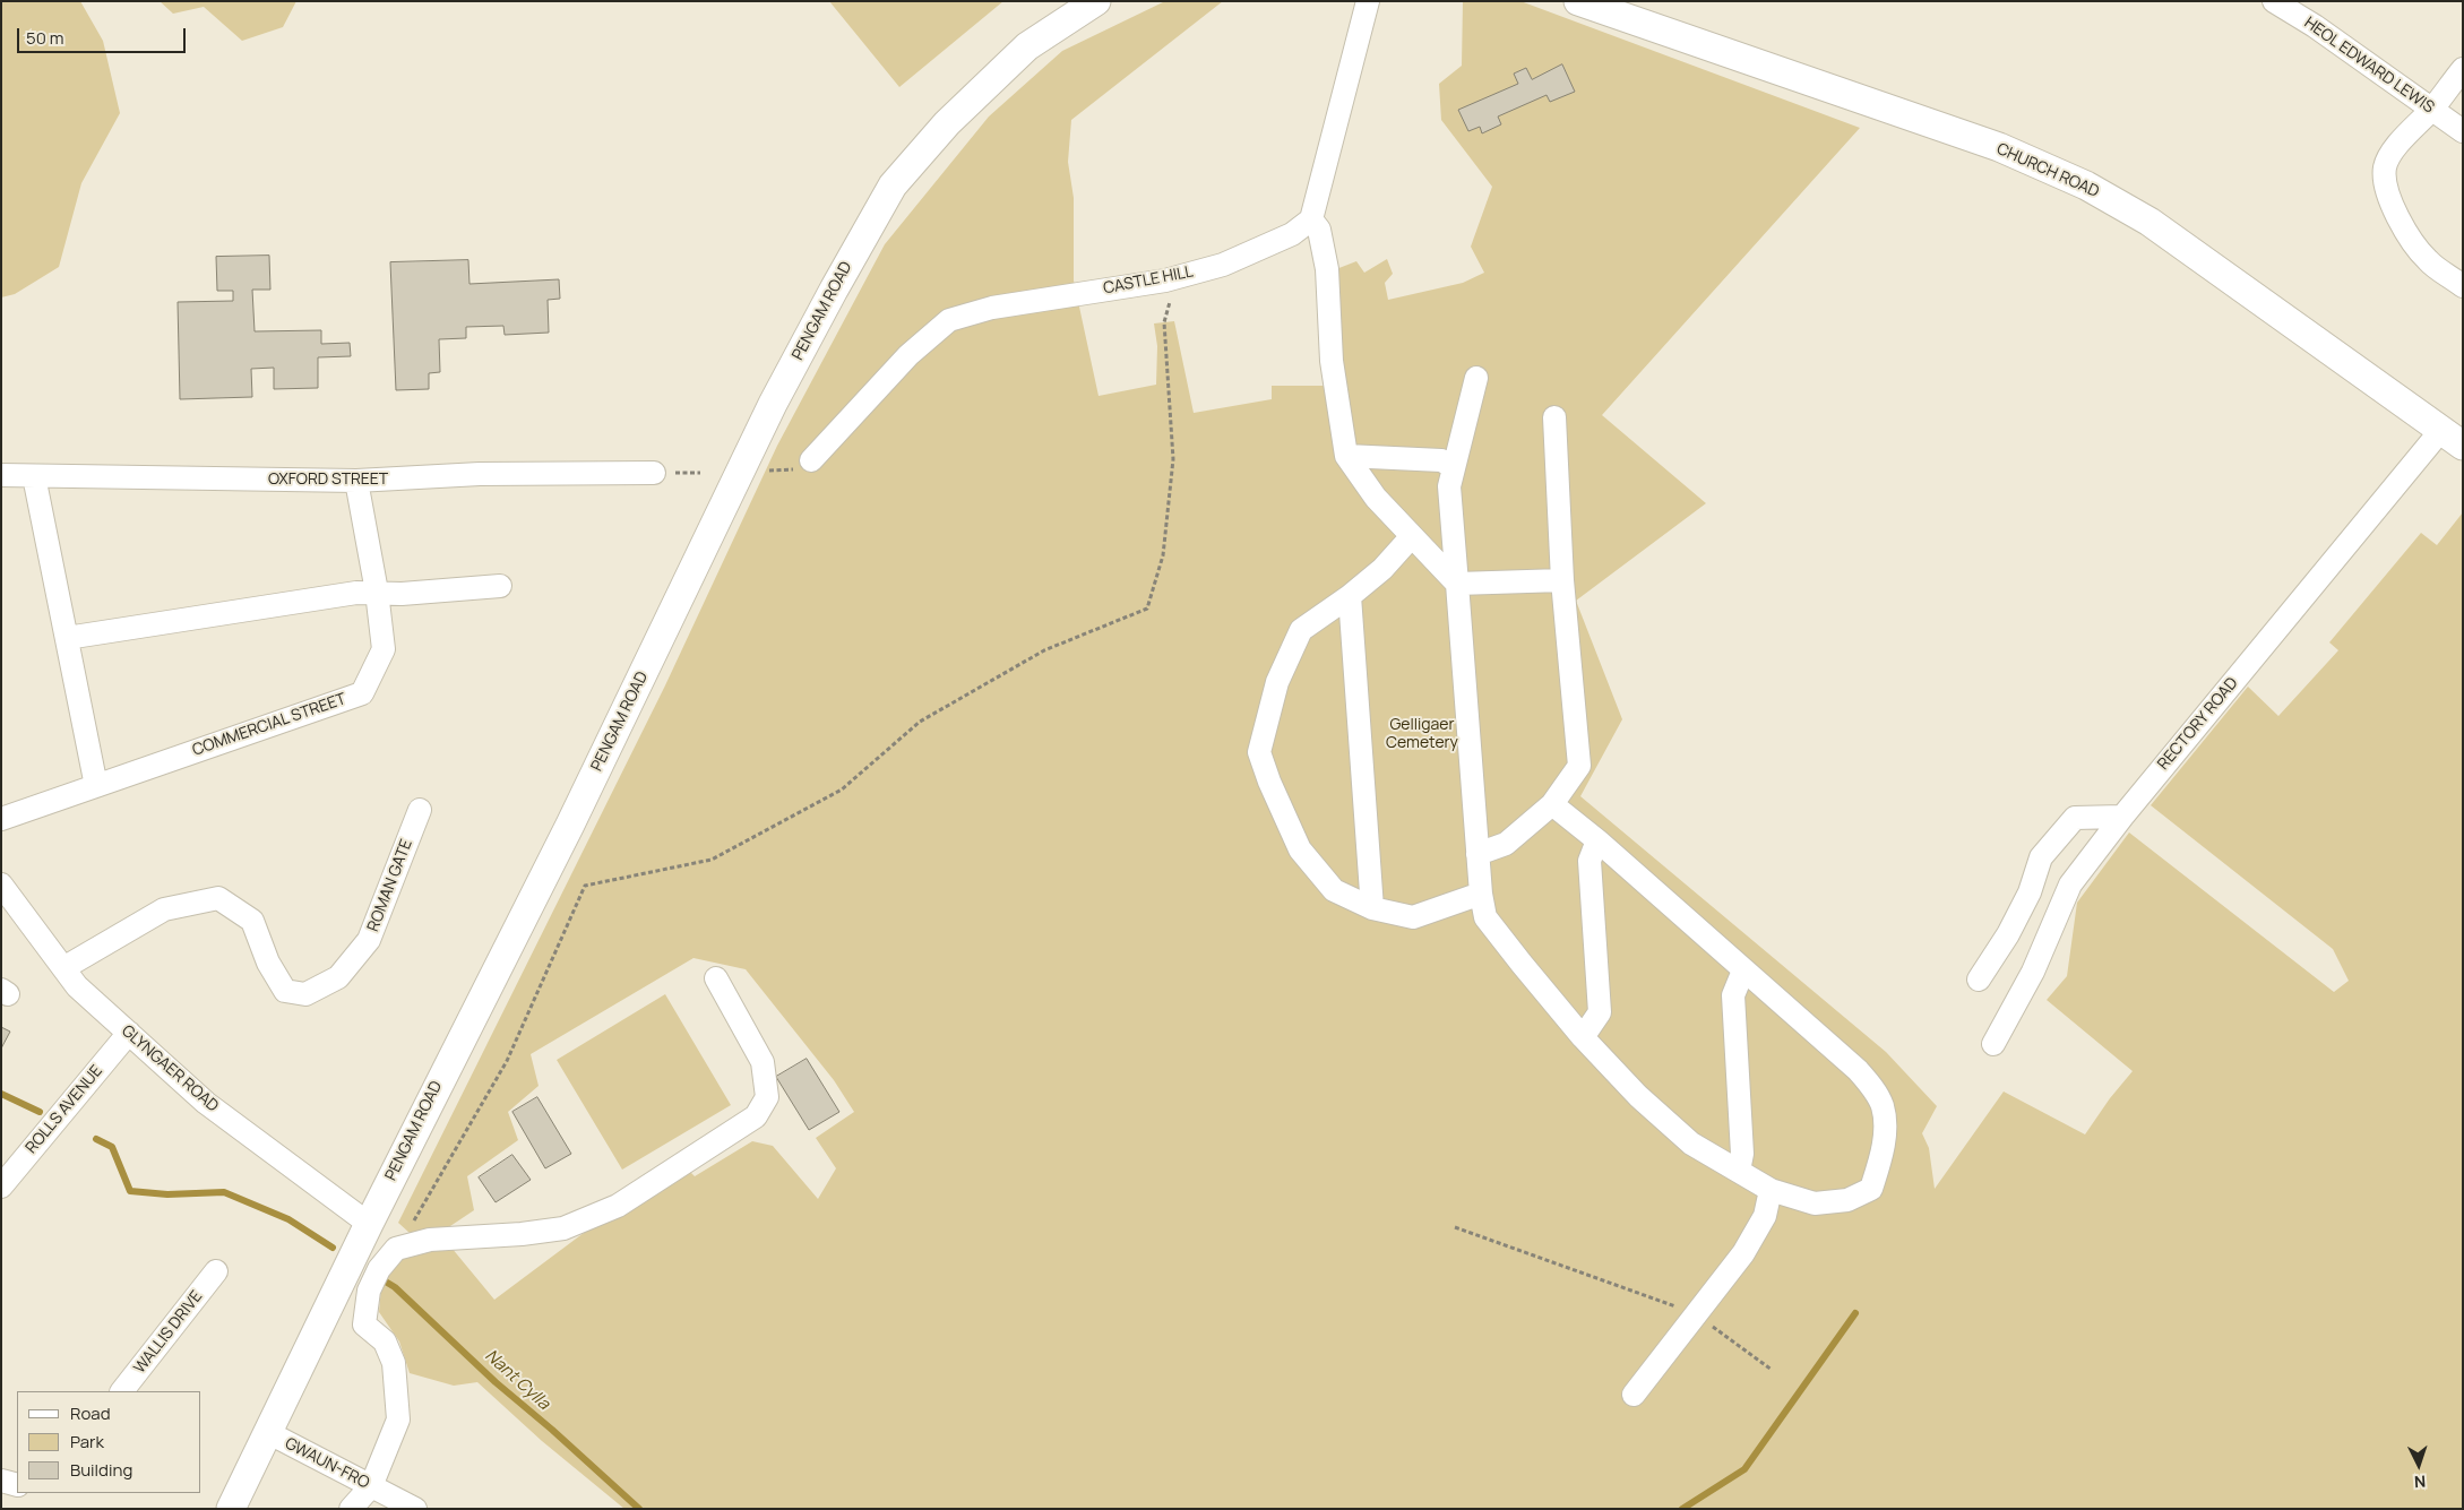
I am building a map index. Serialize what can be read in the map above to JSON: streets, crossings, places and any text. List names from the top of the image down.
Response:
{
  "streets": {
    "main road": ["CHURCH ROAD", "PENGAM ROAD"],
    "street": [
      "HEOL EDWARD LEWIS",
      "CASTLE HILL",
      "OXFORD STREET",
      "RECTORY ROAD",
      "COMMERCIAL STREET",
      "ROMAN GATE",
      "GLYNGAER ROAD",
      "ROLLS AVENUE",
      "WALLIS DRIVE",
      "GWAUN-FRO"
    ]
  },
  "crossings": [
    ["CHURCH ROAD", "RECTORY ROAD"],
    ["PENGAM ROAD", "GLYNGAER ROAD"],
    ["PENGAM ROAD", "GWAUN-FRO"],
    ["OXFORD STREET", "COMMERCIAL STREET"],
    ["ROMAN GATE", "GLYNGAER ROAD"],
    ["GLYNGAER ROAD", "ROLLS AVENUE"]
  ],
  "water": ["Nant Cylla"],
  "parks": ["Gelligaer Cemetery"],
  "legend": ["Road", "Park", "Building"],
  "scale_bar": "50 m",
  "north": "bottom"
}
